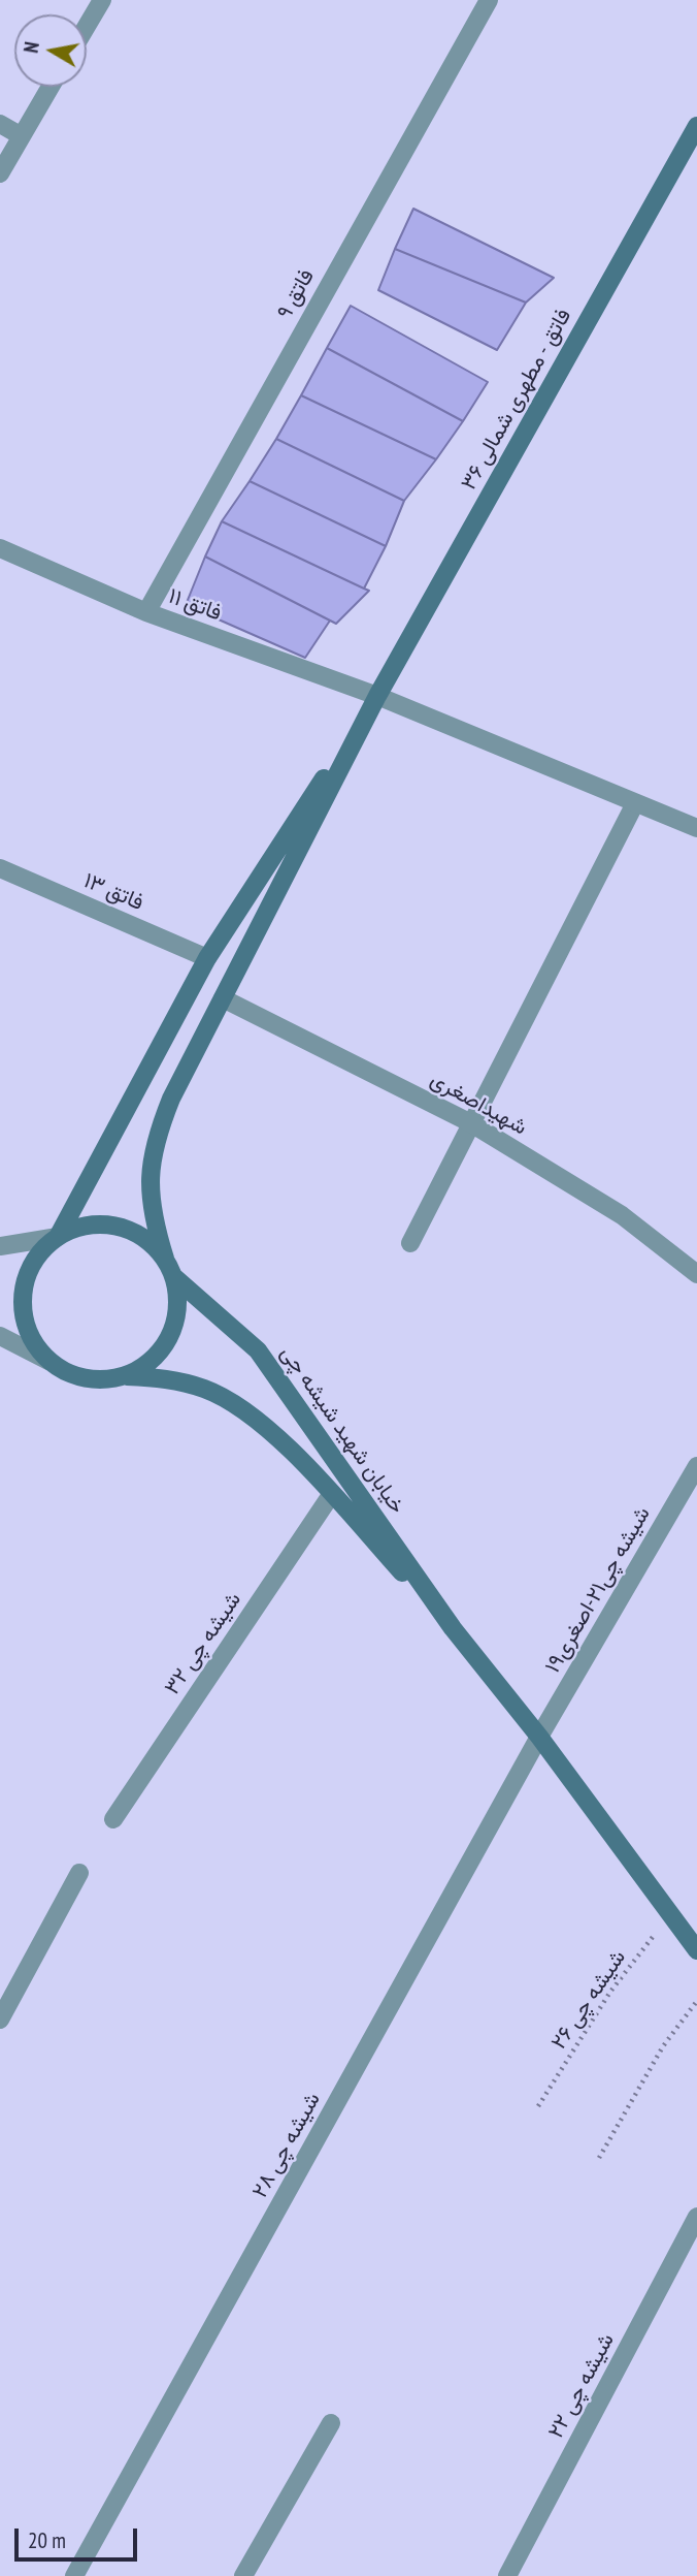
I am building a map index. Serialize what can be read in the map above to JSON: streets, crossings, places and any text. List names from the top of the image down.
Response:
{
  "streets": {
    "street": [
      "فاتق ۹",
      "فاتق - مطهری شمالی ۳۶",
      "فاتق ۱۱",
      "فاتق ۱۳",
      "شهیداصغری",
      "خیابان شهید شیشه چی",
      "شیشه چی۲۱-اصغری۱۹",
      "شیشه چی ۳۲",
      "شیشه چی ۲۸",
      "شیشه چی ۲۲"
    ],
    "path": ["شیشه چی ۲۶"]
  },
  "crossings": [
    ["فاتق ۹", "فاتق ۱۱"],
    ["فاتق - مطهری شمالی ۳۶", "فاتق ۱۱"],
    ["خیابان شهید شیشه چی", "شیشه چی۲۱-اصغری۱۹"],
    ["خیابان شهید شیشه چی", "شیشه چی ۳۲"],
    ["خیابان شهید شیشه چی", "شیشه چی ۲۶"],
    ["خیابان شهید شیشه چی", "شیشه چی ۲۸"],
    ["شیشه چی۲۱-اصغری۱۹", "شیشه چی ۲۸"]
  ],
  "scale_bar": "20 m",
  "north": "left"
}
